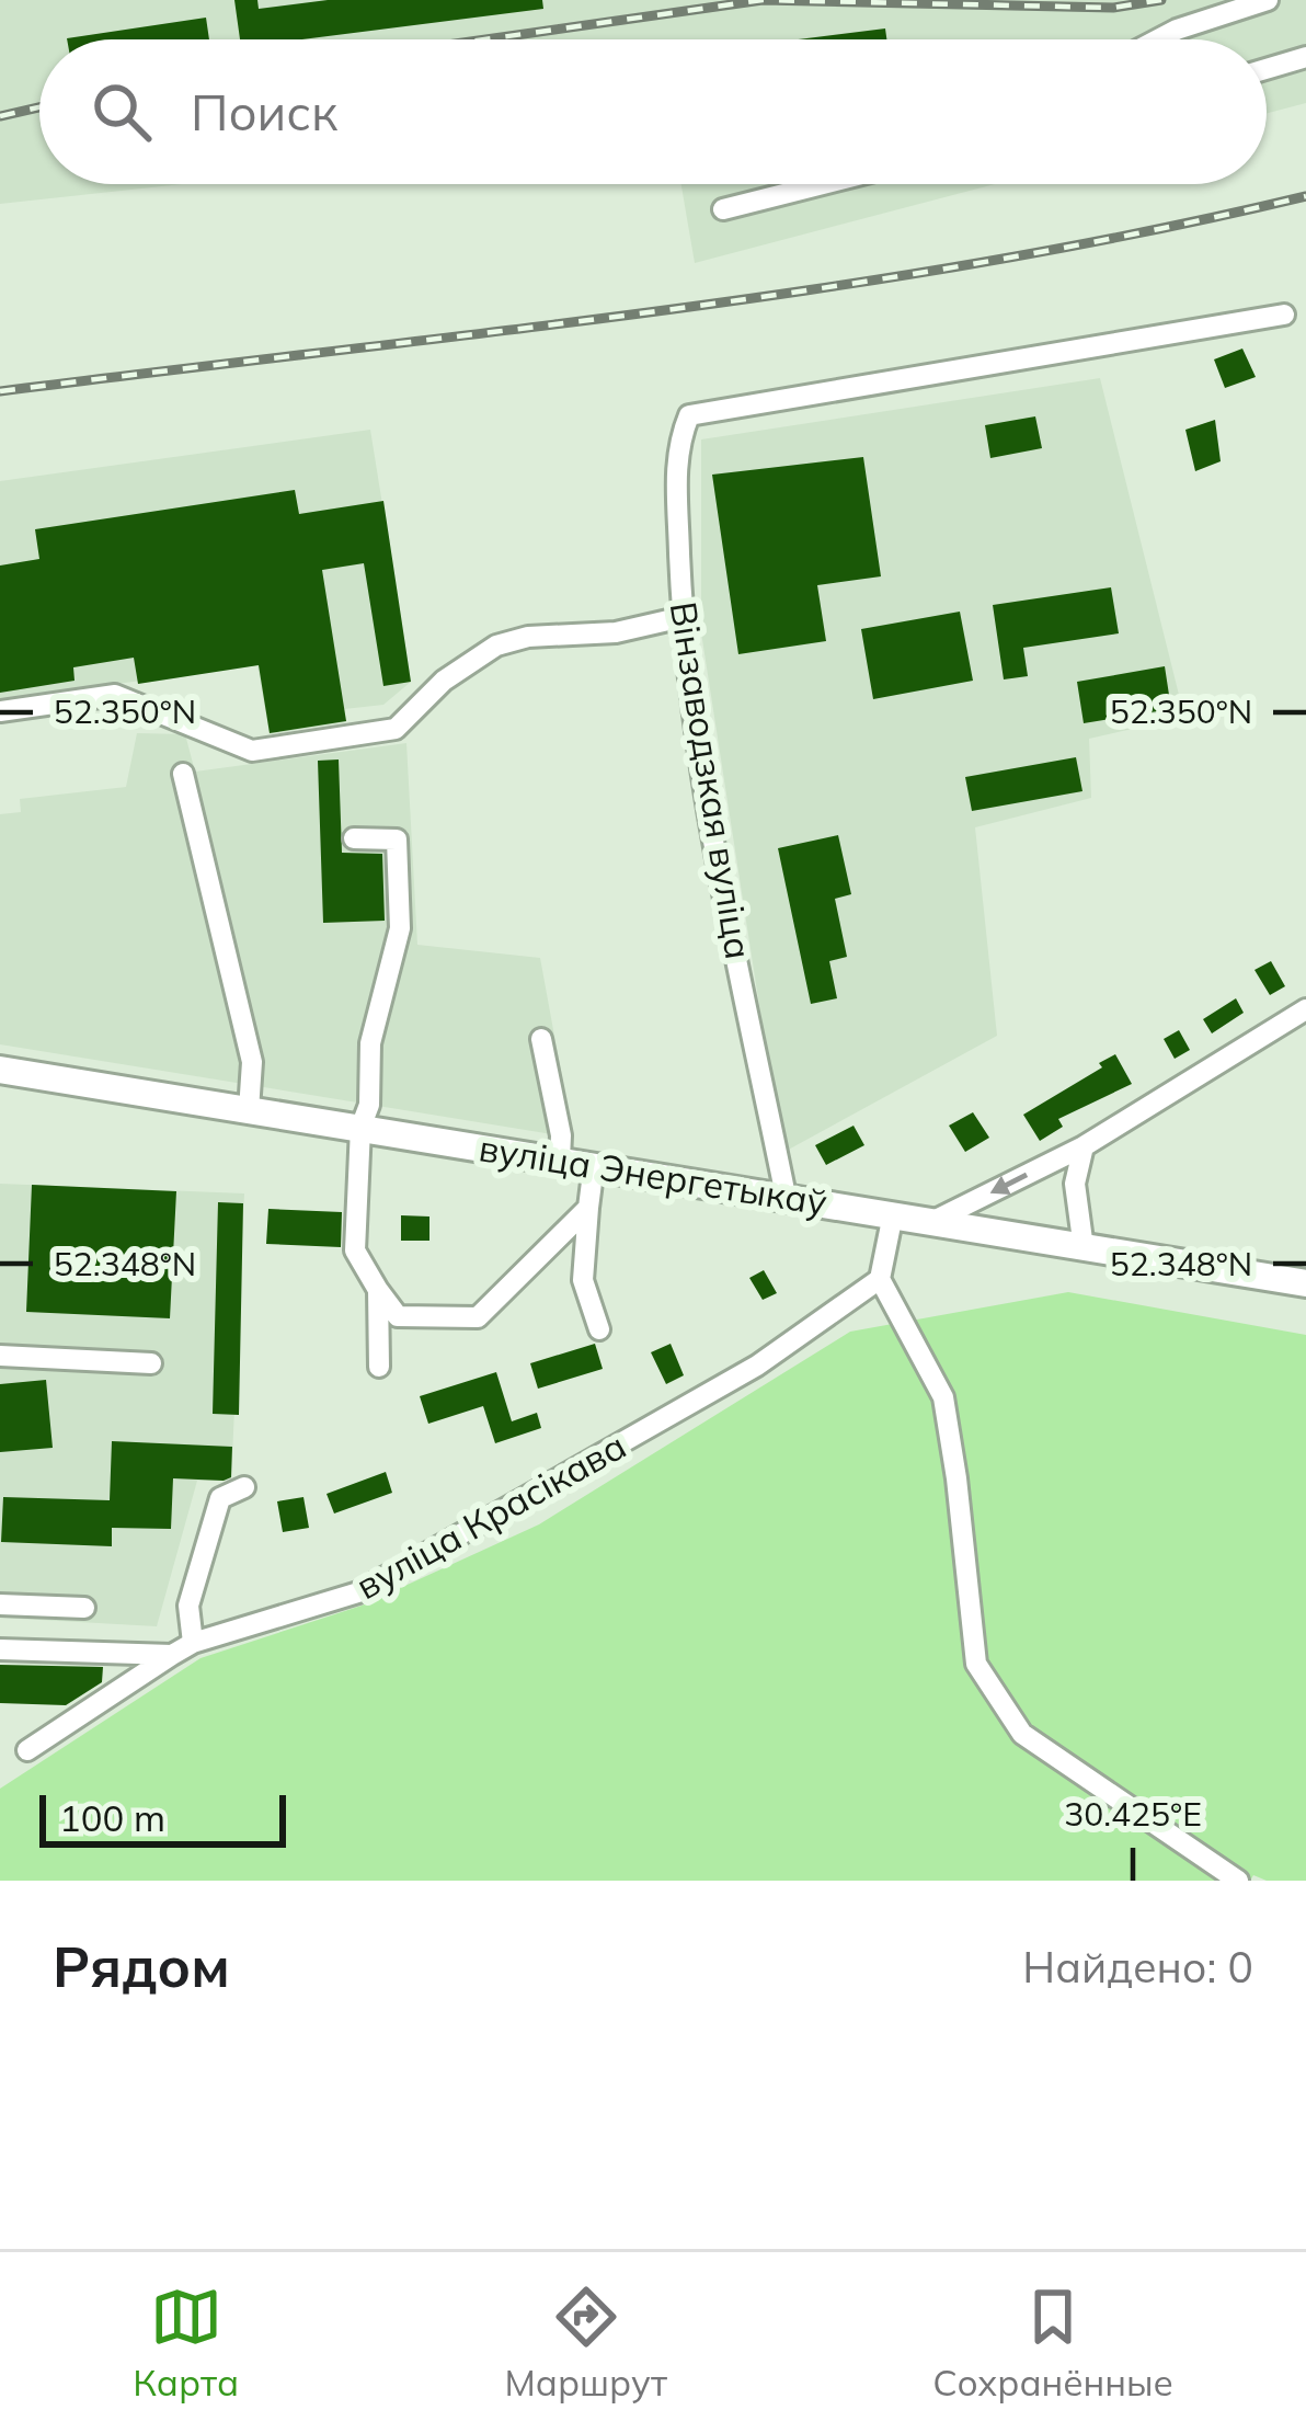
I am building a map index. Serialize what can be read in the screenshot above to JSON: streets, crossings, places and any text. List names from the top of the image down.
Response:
{
  "streets": {
    "main road": ["вуліца Энергетыкаў"],
    "street": ["Вінзаводзкая вуліца", "вуліца Красікава"]
  },
  "crossings": [
    ["Вінзаводзкая вуліца", "вуліца Энергетыкаў"]
  ],
  "scale_bar": "100 m",
  "page": {
    "search": "Поиск",
    "scale": "100 m",
    "heading": ["Рядом", "Найдено: 0"],
    "nav": ["Карта", "Маршрут", "Сохранённые"]
  },
  "coordinates": ["52.350°N", "52.348°N", "30.425°E"]
}
